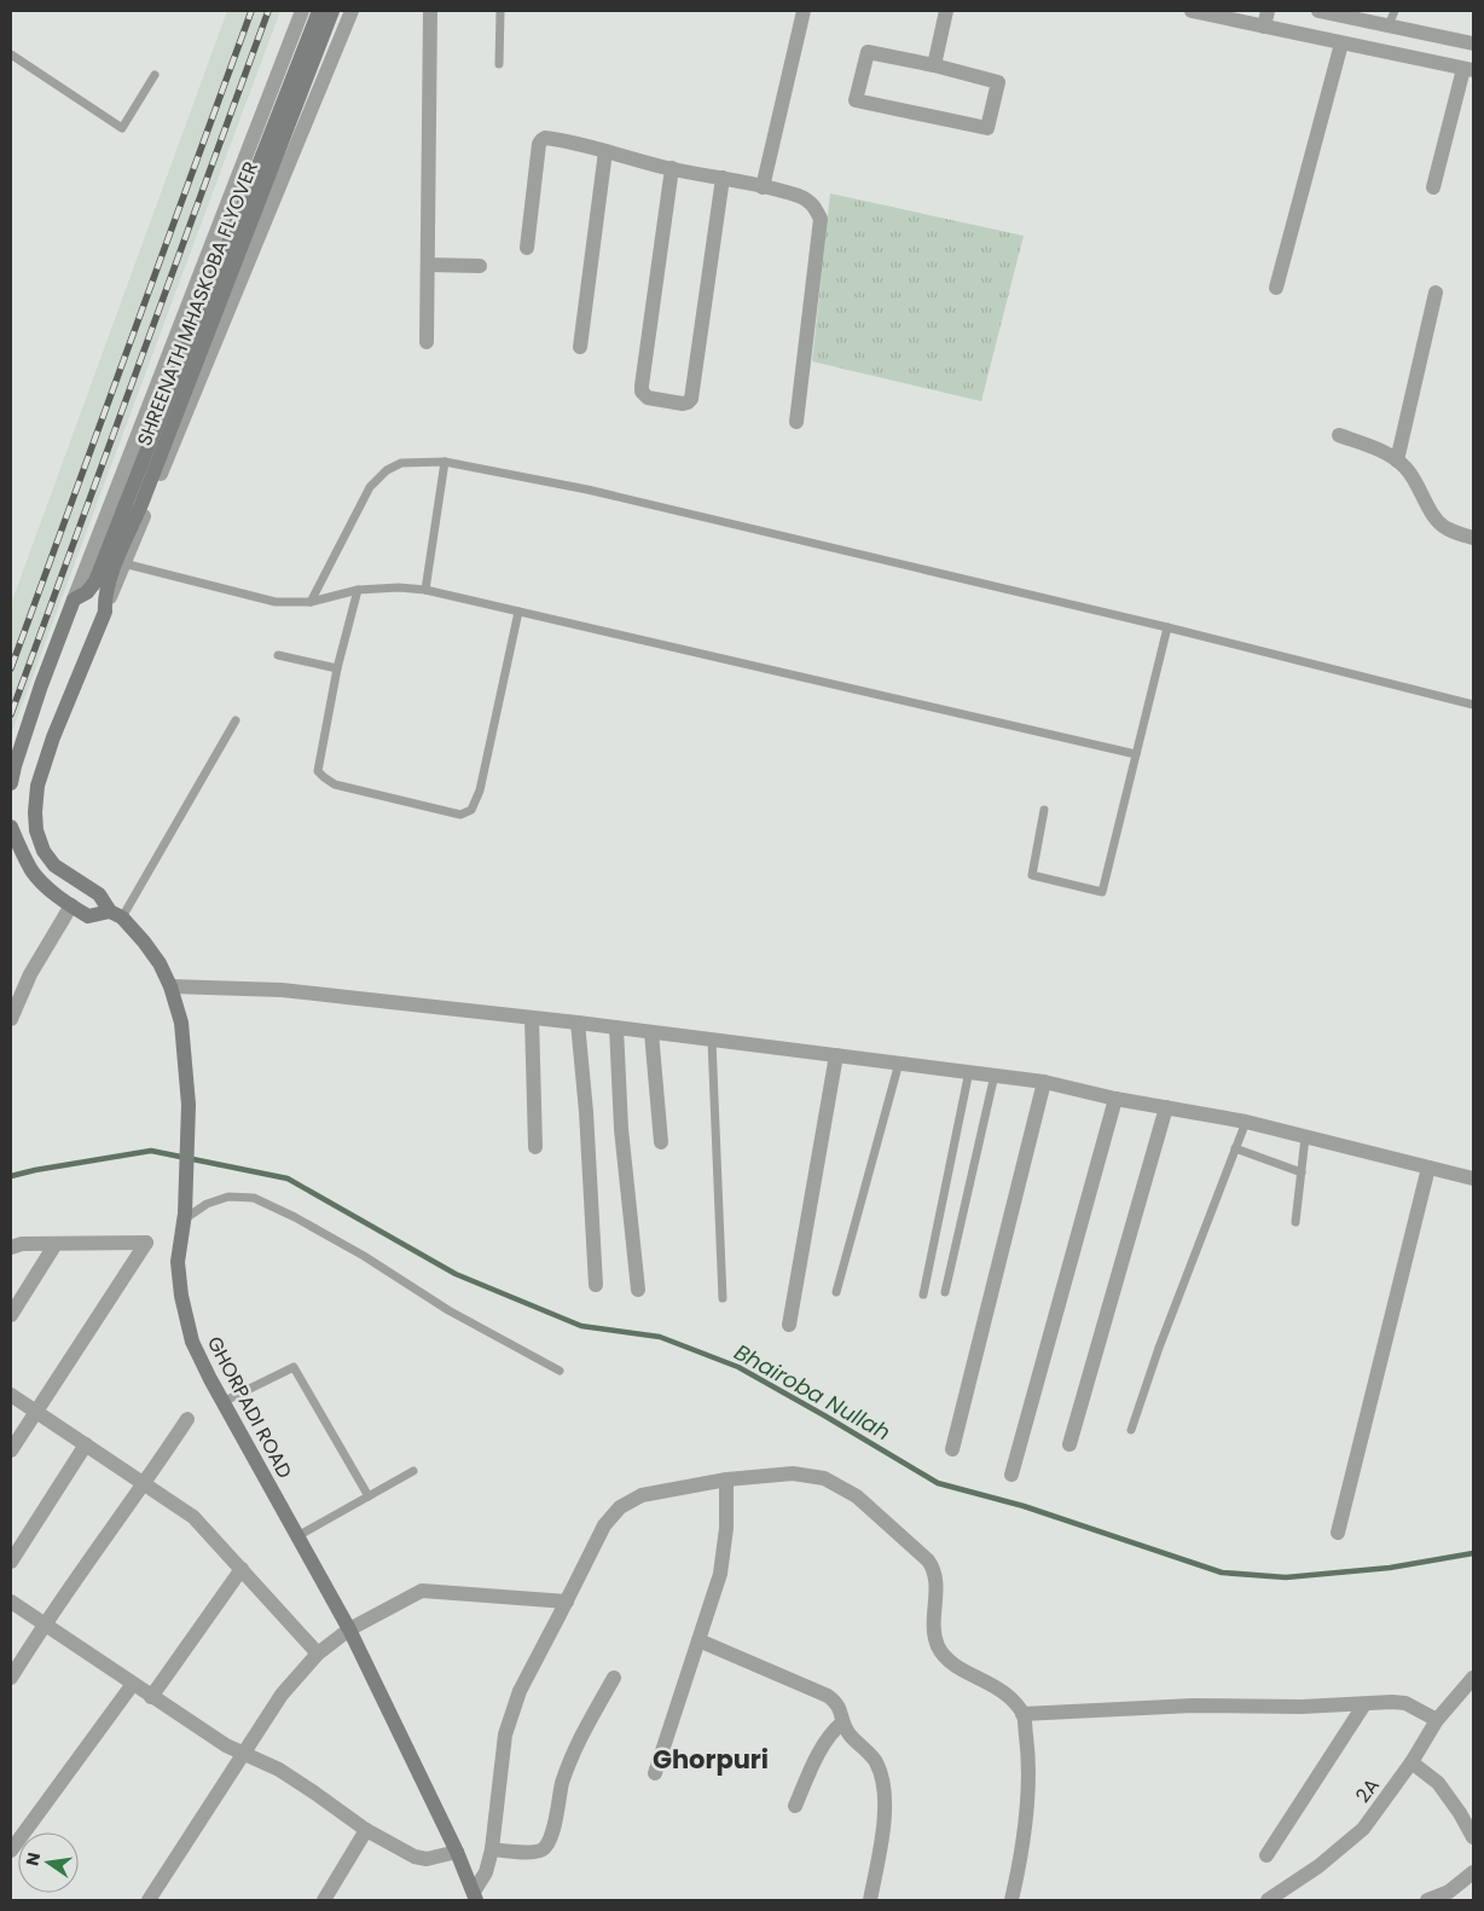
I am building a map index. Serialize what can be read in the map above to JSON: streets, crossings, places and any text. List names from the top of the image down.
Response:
{
  "streets": {
    "main road": ["SHREENATH MHASKOBA FLYOVER", "GHORPADI ROAD"],
    "street": ["2A"]
  },
  "crossings": [
    ["SHREENATH MHASKOBA FLYOVER", "GHORPADI ROAD"]
  ],
  "districts": ["Ghorpuri"],
  "water": ["Bhairoba Nullah"],
  "north": "left"
}
